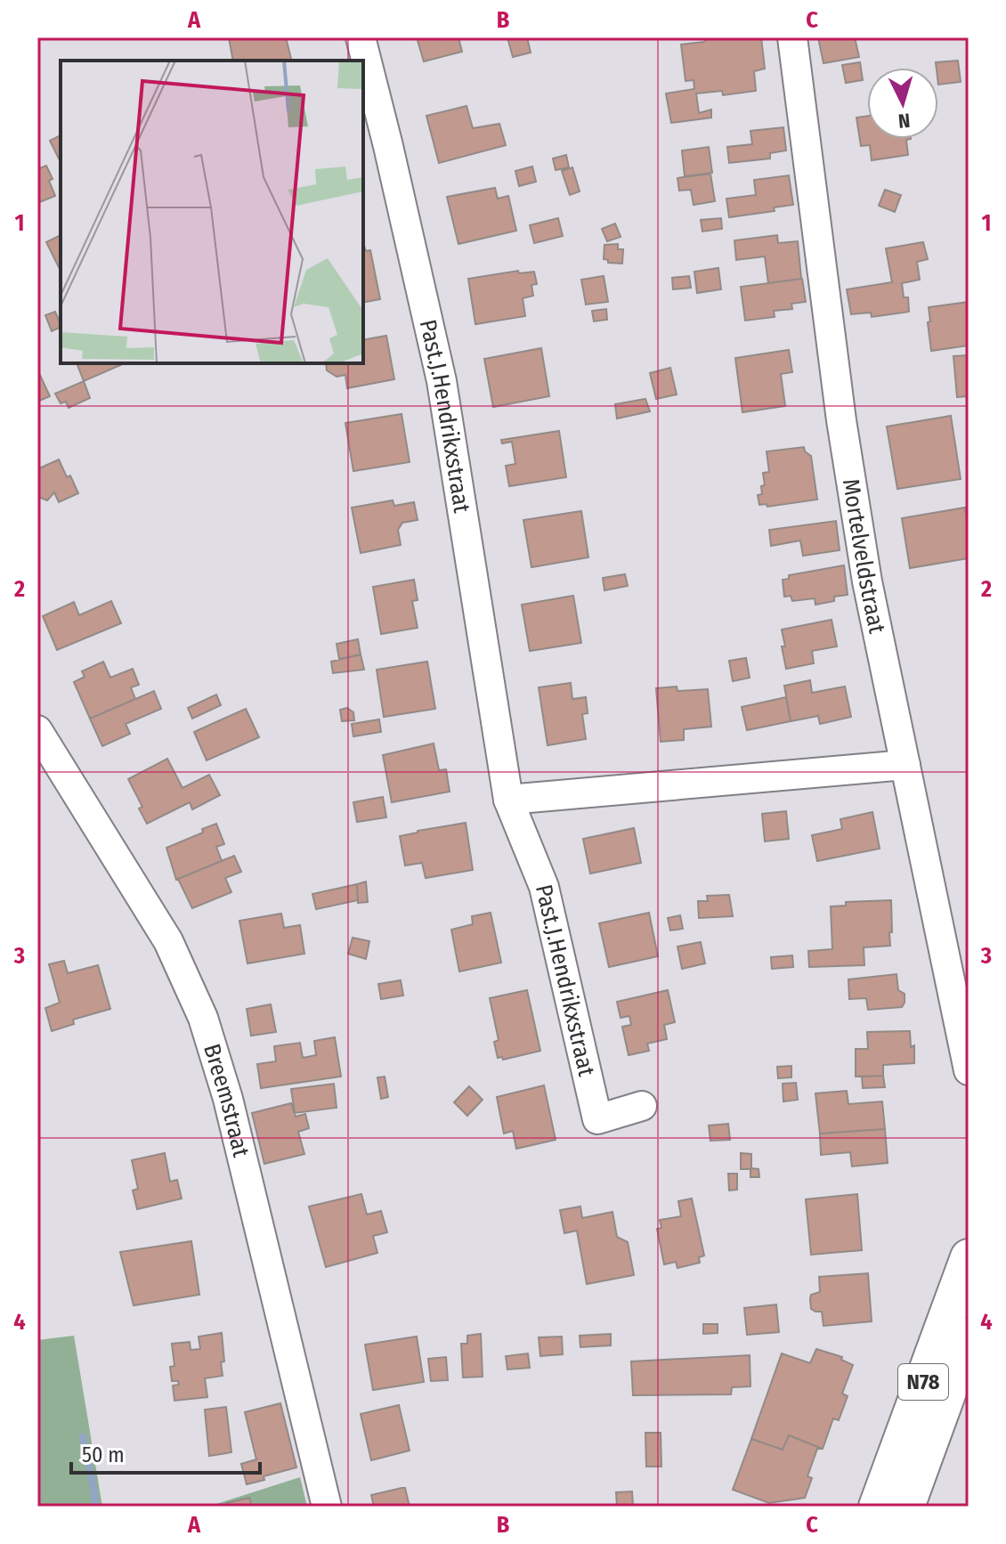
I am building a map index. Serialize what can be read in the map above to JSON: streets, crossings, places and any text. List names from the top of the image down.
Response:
{
  "streets": {
    "main road": ["N78"],
    "street": ["Past.J.Hendrikxstraat", "Mortelveldstraat", "Breemstraat"]
  },
  "scale_bar": "50 m",
  "north": "bottom",
  "grid": {
    "columns": ["A", "B", "C"],
    "rows": [
      "1",
      "2",
      "3",
      "4"
    ]
  }
}
